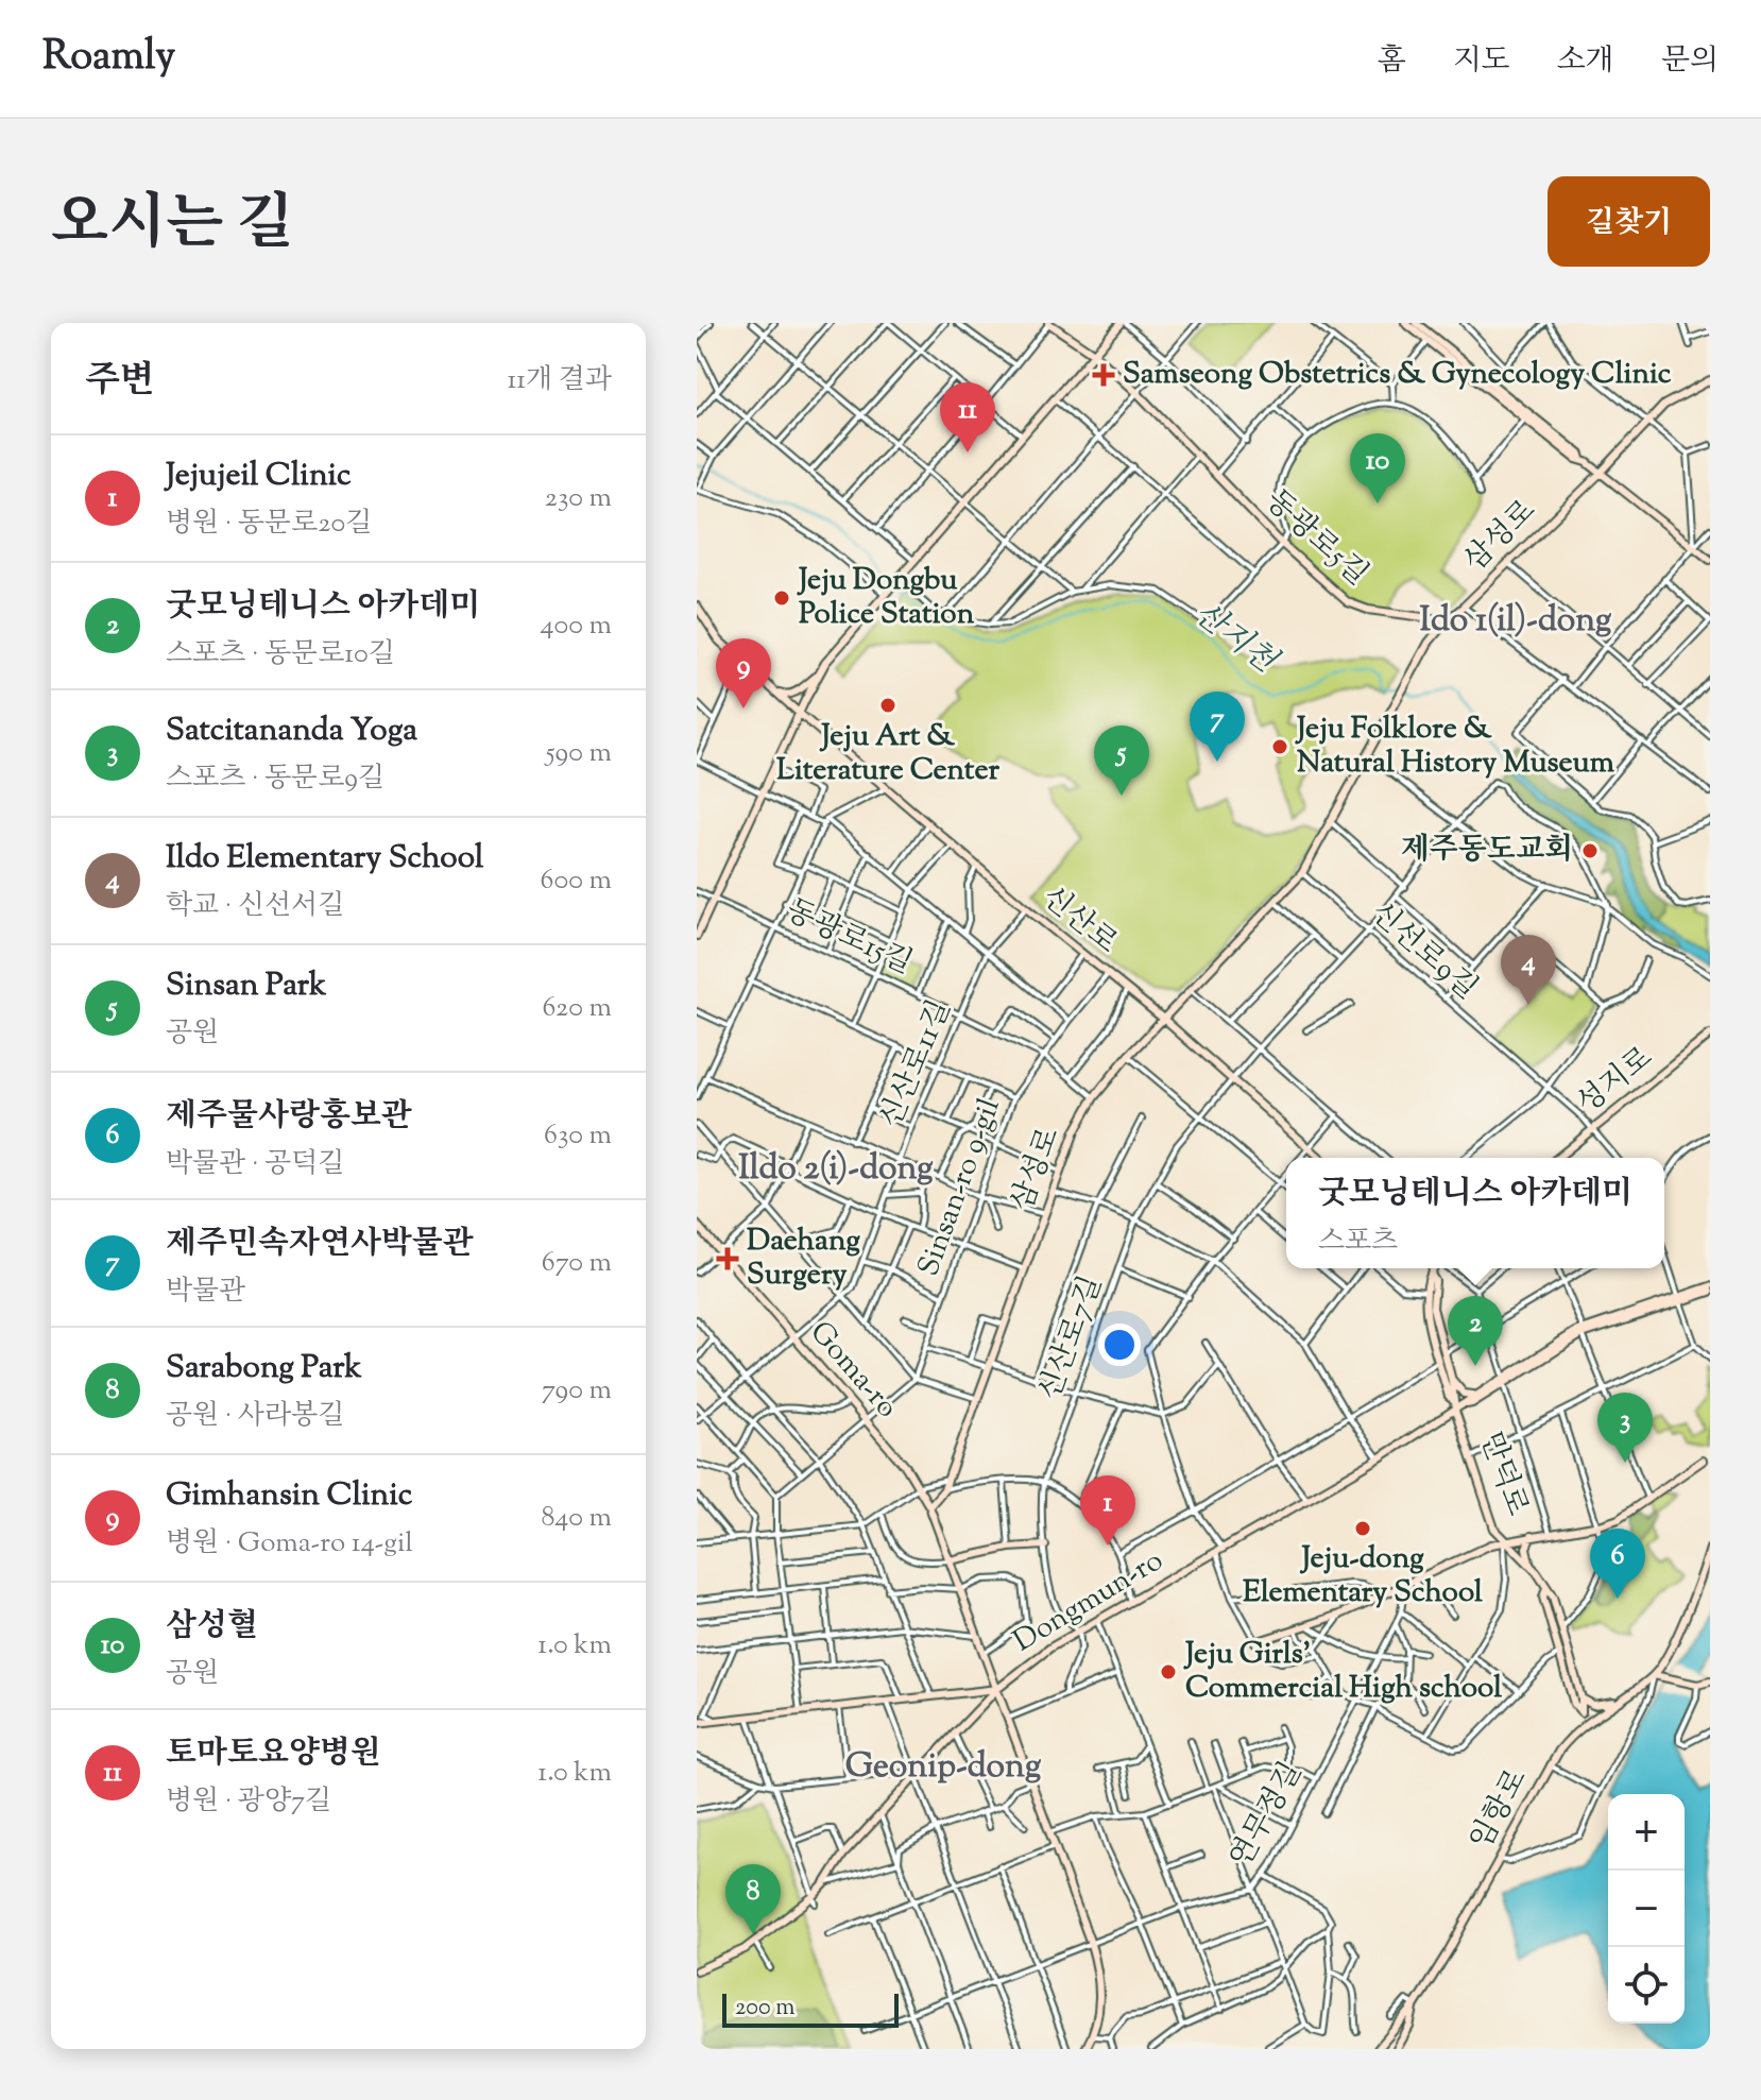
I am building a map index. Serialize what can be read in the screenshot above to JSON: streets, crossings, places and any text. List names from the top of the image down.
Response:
{
  "streets": {
    "main road": [
      "삼성로",
      "동광로5길",
      "신산로",
      "성지로",
      "Goma-ro",
      "만덕로",
      "Dongmun-ro",
      "임항로"
    ],
    "street": [
      "동광로15길",
      "신선로9길",
      "신산로11길",
      "Sinsan-ro 9-gil",
      "신산로7길",
      "연무정길"
    ]
  },
  "crossings": [
    ["삼성로", "동광로5길"],
    ["삼성로", "신산로"],
    ["삼성로", "동광로15길"],
    ["삼성로", "신선로9길"],
    ["삼성로", "Goma-ro"],
    ["신산로", "신산로11길"],
    ["신산로", "Sinsan-ro 9-gil"],
    ["신산로", "신산로7길"],
    ["동광로15길", "신산로11길"],
    ["동광로15길", "Sinsan-ro 9-gil"],
    ["신선로9길", "성지로"],
    ["신선로9길", "신산로7길"],
    ["신산로7길", "Dongmun-ro"],
    ["Goma-ro", "Dongmun-ro"],
    ["만덕로", "Dongmun-ro"],
    ["만덕로", "임항로"]
  ],
  "districts": ["Ido 1(il)-dong", "Ildo 2(i)-dong", "Geonip-dong"],
  "water": ["산지천"],
  "places": {
    "health": ["Samseong Obstetrics & Gynecology Clinic", "Daehang Surgery"],
    "other": [
      "Jeju Dongbu Police Station",
      "Jeju Art & Literature Center",
      "Jeju Folklore & Natural History Museum",
      "제주동도교회",
      "Jeju-dong Elementary School",
      "Jeju Girls’ Commercial High school"
    ]
  },
  "scale_bar": "200 m",
  "page": {
    "header": "Roamly",
    "nav": [
      "홈",
      "지도",
      "소개",
      "문의"
    ],
    "title": "오시는 길",
    "buttons": "길찾기",
    "heading": ["주변", "11개 결과"],
    "pins": [
      "11",
      "10",
      "9",
      "7",
      "5",
      "4",
      "2",
      "3",
      "1",
      "6",
      "8"
    ],
    "list": [
      {
        "mark": "1",
        "name": "Jejujeil Clinic",
        "note": "병원 · 동문로20길",
        "value": "230 m"
      },
      {
        "mark": "2",
        "name": "굿모닝테니스 아카데미",
        "note": "스포츠 · 동문로10길",
        "value": "400 m"
      },
      {
        "mark": "3",
        "name": "Satcitananda Yoga",
        "note": "스포츠 · 동문로9길",
        "value": "590 m"
      },
      {
        "mark": "4",
        "name": "Ildo Elementary School",
        "note": "학교 · 신선서길",
        "value": "600 m"
      },
      {
        "mark": "5",
        "name": "Sinsan Park",
        "note": "공원",
        "value": "620 m"
      },
      {
        "mark": "6",
        "name": "제주물사랑홍보관",
        "note": "박물관 · 공덕길",
        "value": "630 m"
      },
      {
        "mark": "7",
        "name": "제주민속자연사박물관",
        "note": "박물관",
        "value": "670 m"
      },
      {
        "mark": "8",
        "name": "Sarabong Park",
        "note": "공원 · 사라봉길",
        "value": "790 m"
      },
      {
        "mark": "9",
        "name": "Gimhansin Clinic",
        "note": "병원 · Goma-ro 14-gil",
        "value": "840 m"
      },
      {
        "mark": "10",
        "name": "삼성혈",
        "note": "공원",
        "value": "1.0 km"
      },
      {
        "mark": "11",
        "name": "토마토요양병원",
        "note": "병원 · 광양7길",
        "value": "1.0 km"
      }
    ],
    "popup": ["굿모닝테니스 아카데미", "스포츠"],
    "map_buttons": ["+", "−"],
    "scale": "200 m"
  }
}
